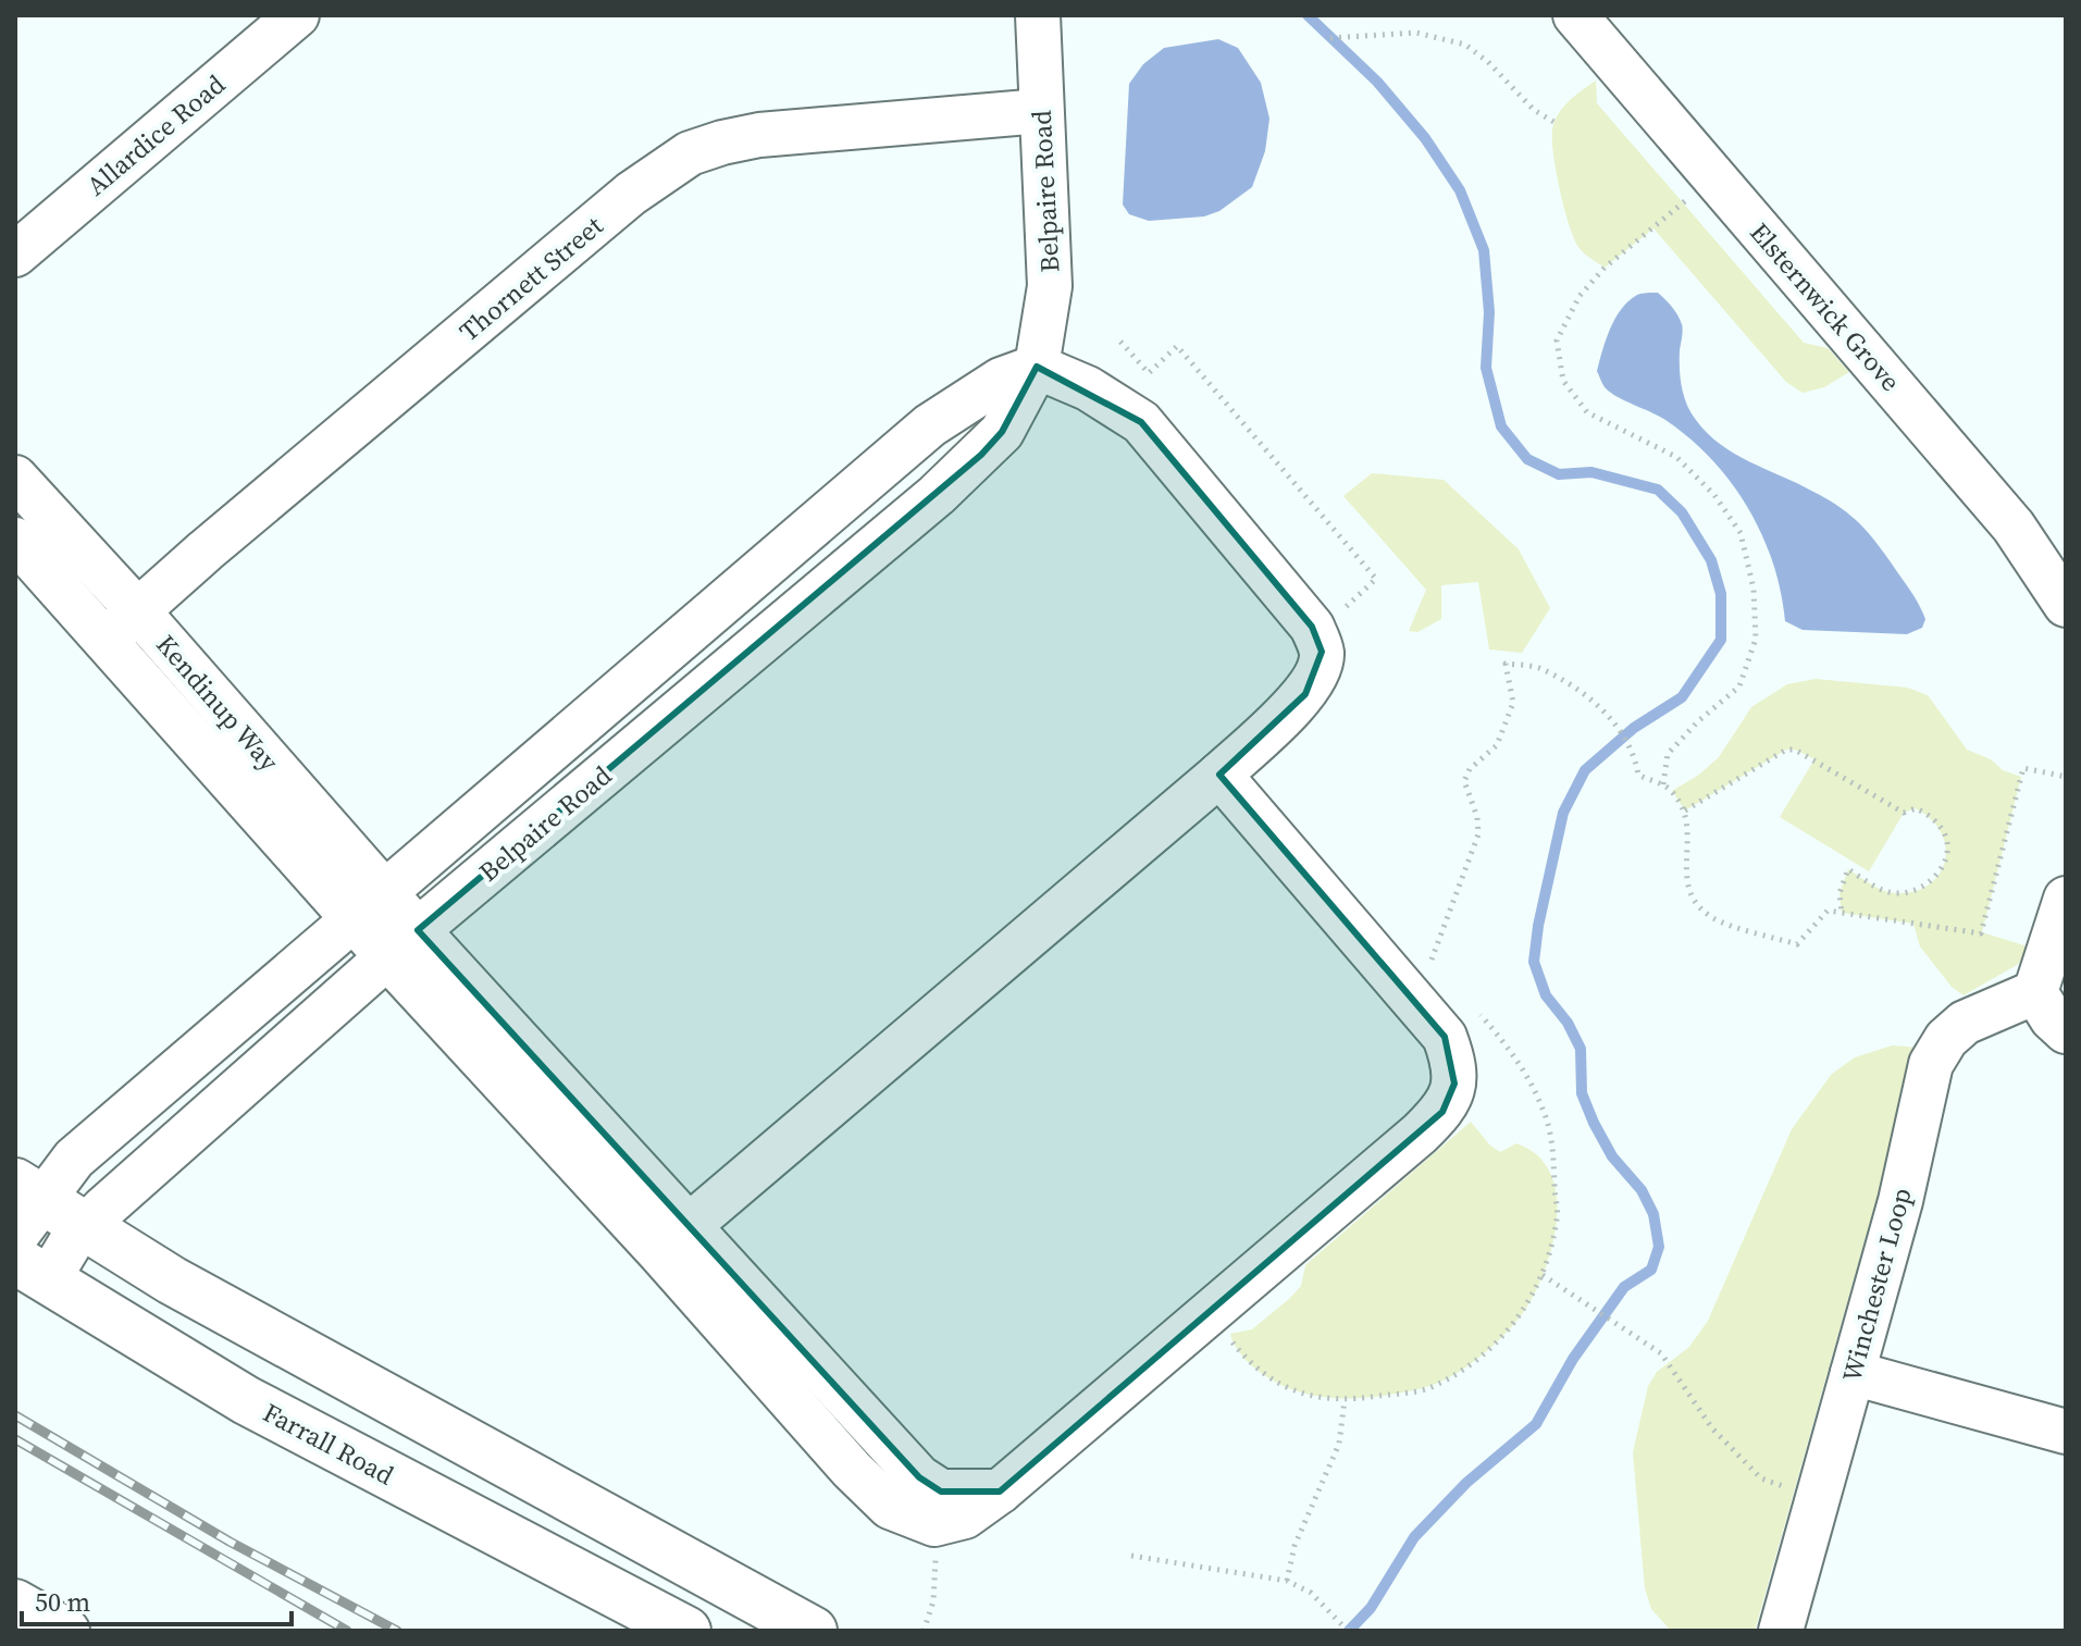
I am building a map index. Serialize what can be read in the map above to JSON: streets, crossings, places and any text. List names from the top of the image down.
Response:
{
  "streets": {
    "main road": ["Farrall Road"],
    "street": [
      "Allardice Road",
      "Belpaire Road",
      "Thornett Street",
      "Elsternwick Grove",
      "Kendinup Way",
      "Winchester Loop"
    ]
  },
  "crossings": [
    ["Belpaire Road", "Thornett Street"],
    ["Belpaire Road", "Kendinup Way"],
    ["Belpaire Road", "Farrall Road"],
    ["Thornett Street", "Kendinup Way"]
  ],
  "scale_bar": "50 m"
}
